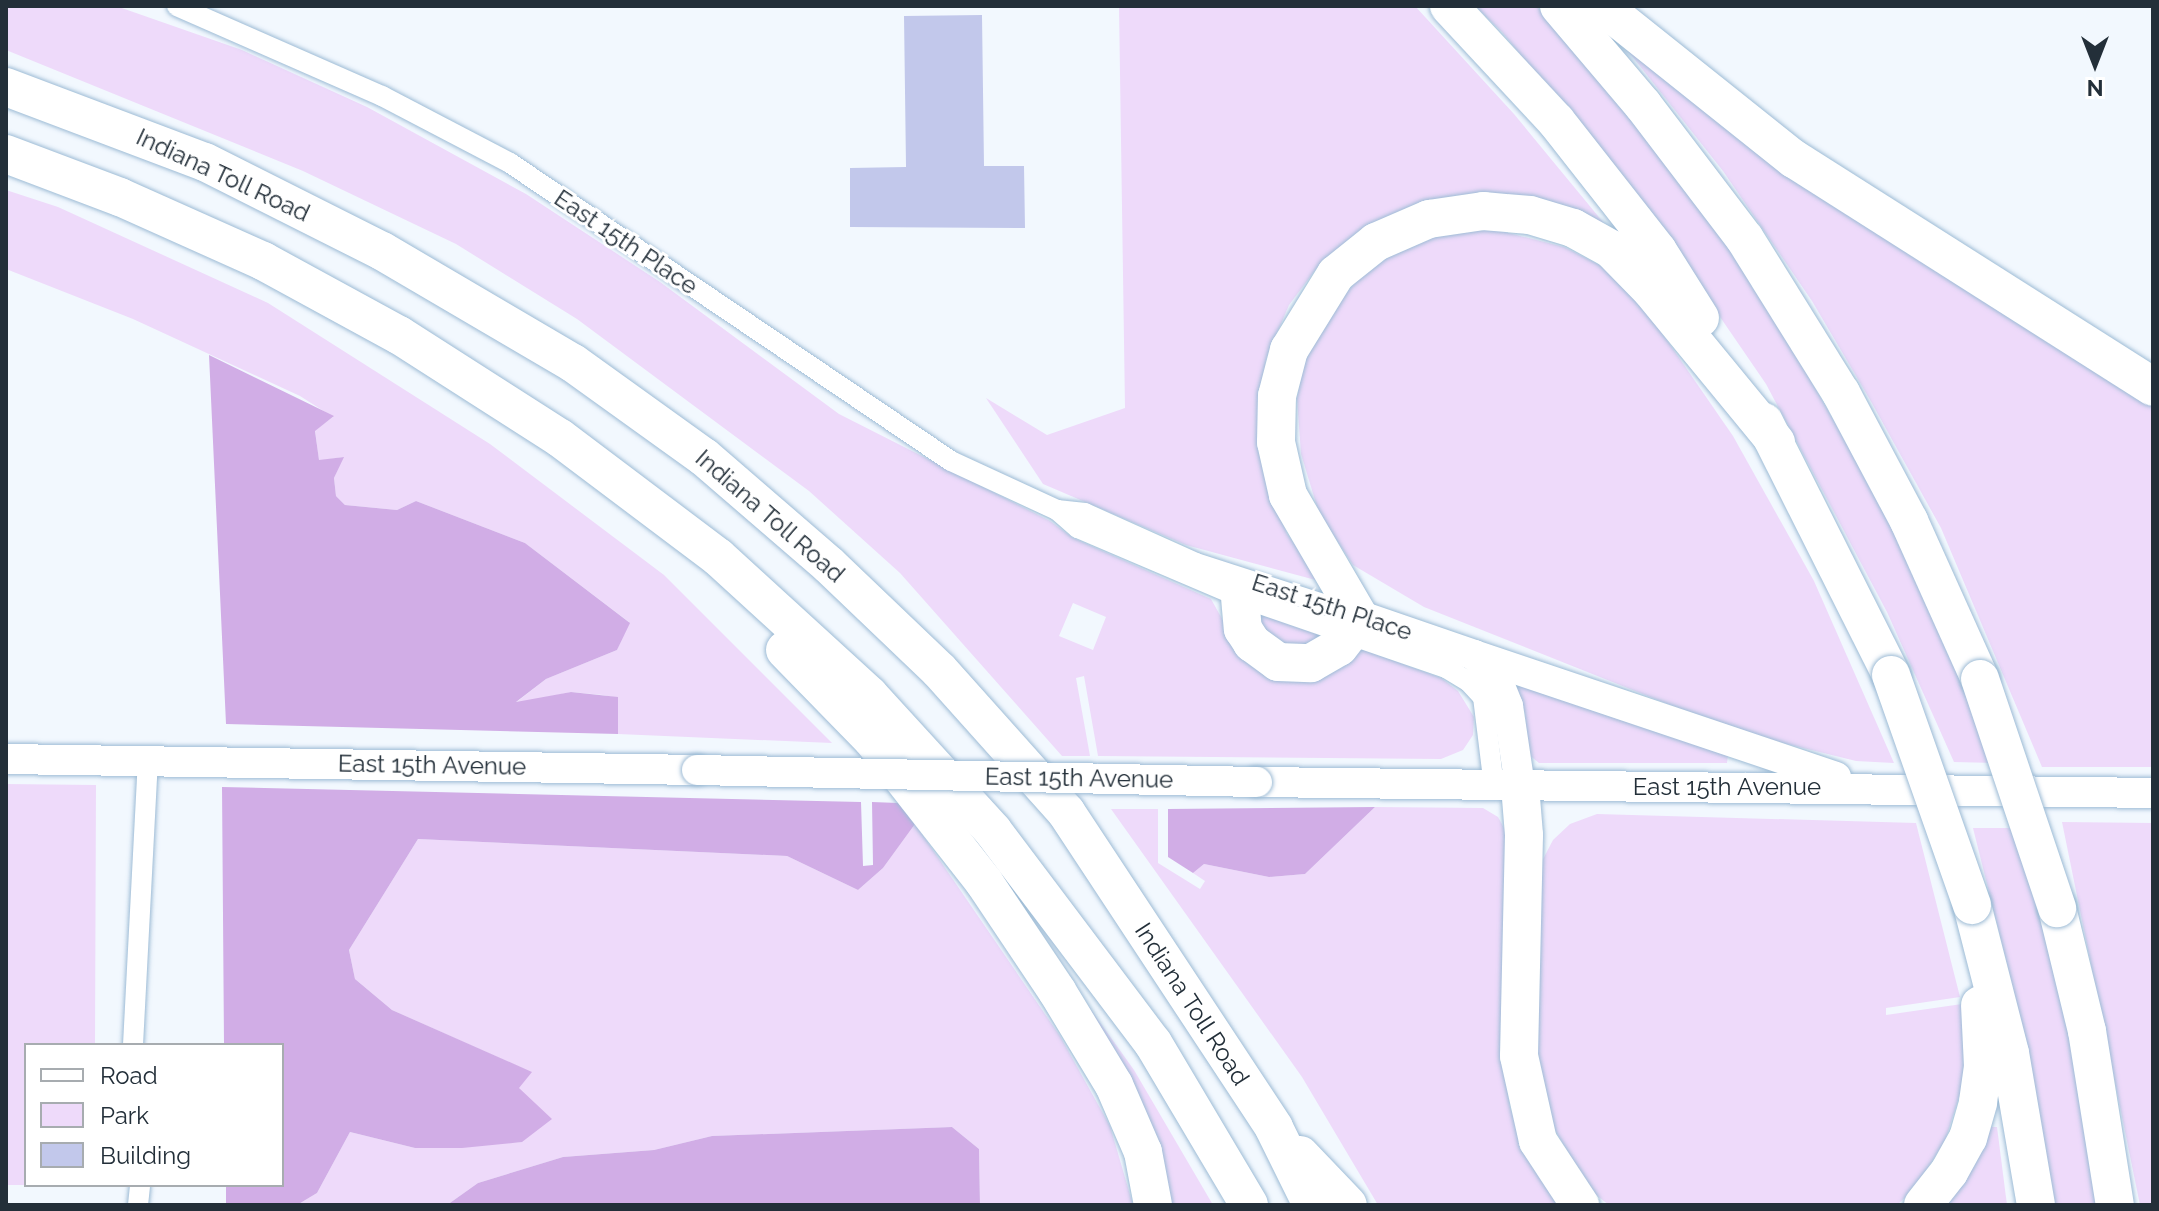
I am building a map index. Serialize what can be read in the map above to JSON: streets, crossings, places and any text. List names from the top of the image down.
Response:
{
  "streets": {
    "highway": ["Indiana Toll Road"],
    "street": ["East 15th Place", "East 15th Avenue"]
  },
  "crossings": [
    ["East 15th Place", "East 15th Avenue"]
  ],
  "legend": ["Road", "Park", "Building"],
  "north": "bottom"
}
